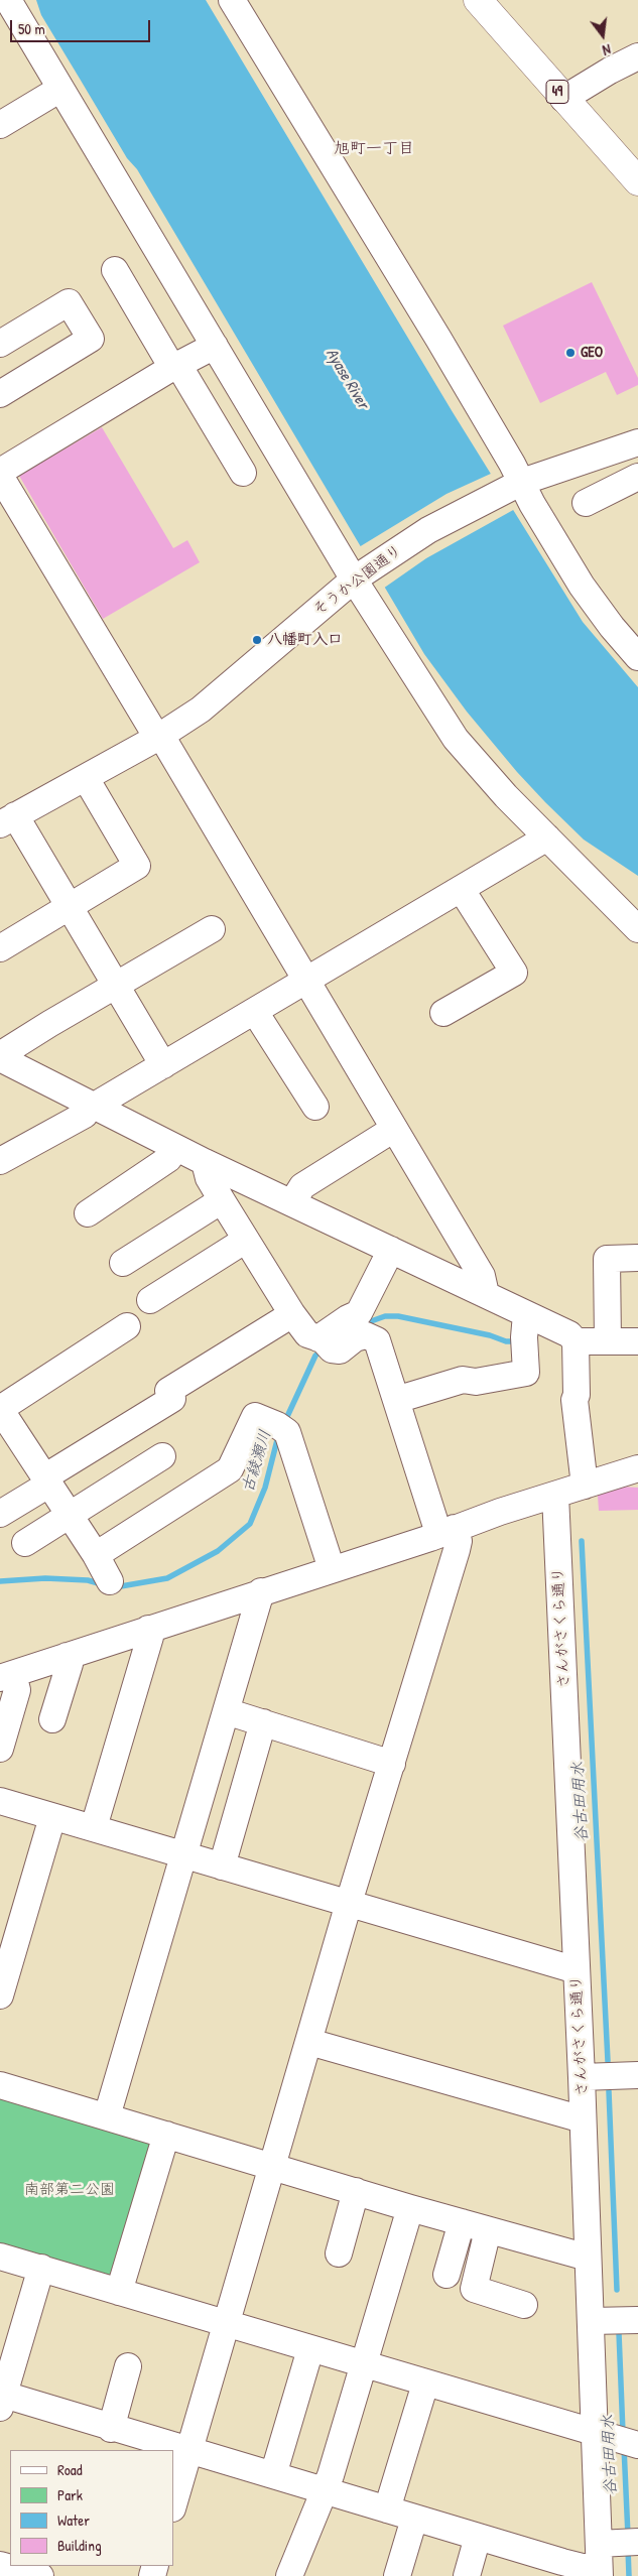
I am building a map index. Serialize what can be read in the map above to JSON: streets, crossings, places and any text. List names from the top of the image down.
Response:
{
  "streets": {
    "main road": ["49"],
    "street": ["そうか公園通り", "さんがさくら通り"]
  },
  "districts": ["旭町一丁目"],
  "water": ["Ayase River", "古綾瀬川", "谷古田用水"],
  "parks": ["南部第二公園"],
  "places": ["GEO", "八幡町入口"],
  "legend": [
    "Road",
    "Park",
    "Water",
    "Building"
  ],
  "scale_bar": "50 m",
  "north": "bottom"
}
